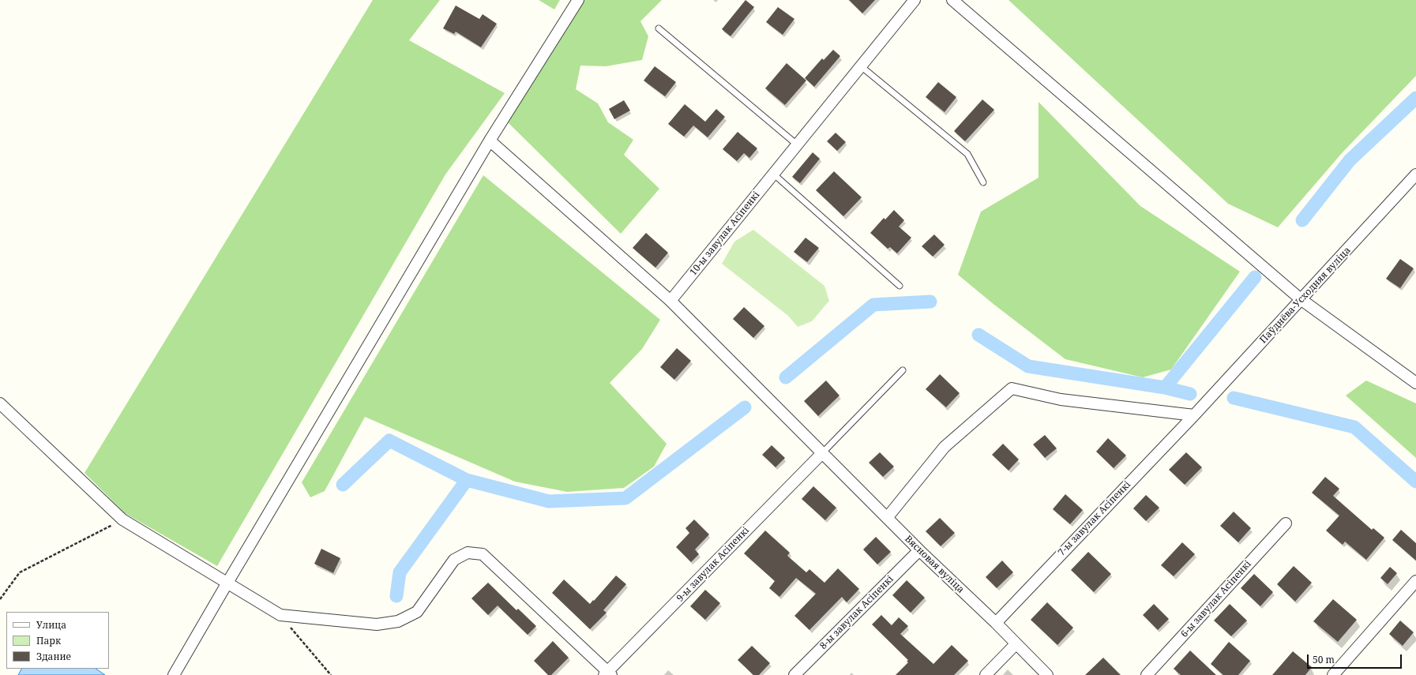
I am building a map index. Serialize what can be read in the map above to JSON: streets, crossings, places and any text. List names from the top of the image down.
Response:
{
  "streets": {
    "street": [
      "10-ы завулак Асіпенкі",
      "Паўднёва-Усходняя вуліца",
      "7-ы завулак Асіпенкі",
      "9-ы завулак Асіпенкі",
      "Вясновая вуліца",
      "6-ы завулак Асіпенкі",
      "8-ы завулак Асіпенкі"
    ]
  },
  "crossings": [
    ["Паўднёва-Усходняя вуліца", "7-ы завулак Асіпенкі"],
    ["7-ы завулак Асіпенкі", "Вясновая вуліца"],
    ["9-ы завулак Асіпенкі", "Вясновая вуліца"],
    ["Вясновая вуліца", "8-ы завулак Асіпенкі"]
  ],
  "legend": ["Улица", "Парк", "Здание"],
  "scale_bar": "50 m"
}
